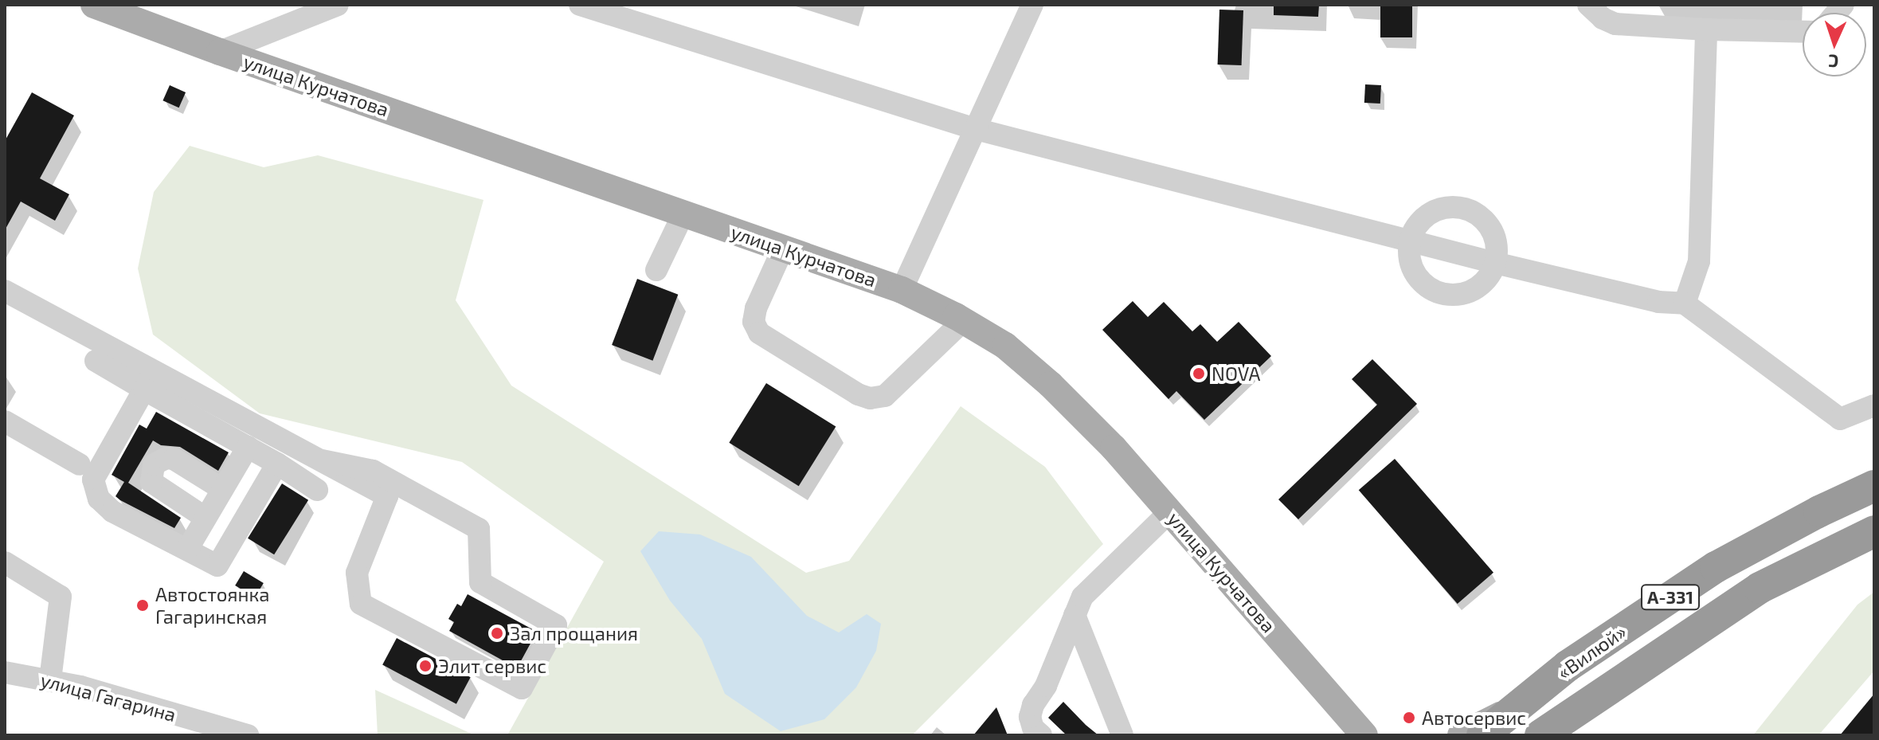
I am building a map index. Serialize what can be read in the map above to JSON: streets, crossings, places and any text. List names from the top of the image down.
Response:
{
  "streets": {
    "highway": ["А-331", "«Вилюй»"],
    "main road": ["улица Курчатова"],
    "street": ["улица Гагарина"]
  },
  "places": [
    "NOVA",
    "Автостоянка Гагаринская",
    "Зал прощания",
    "Элит сервис",
    "Автосервис"
  ],
  "north": "bottom"
}
